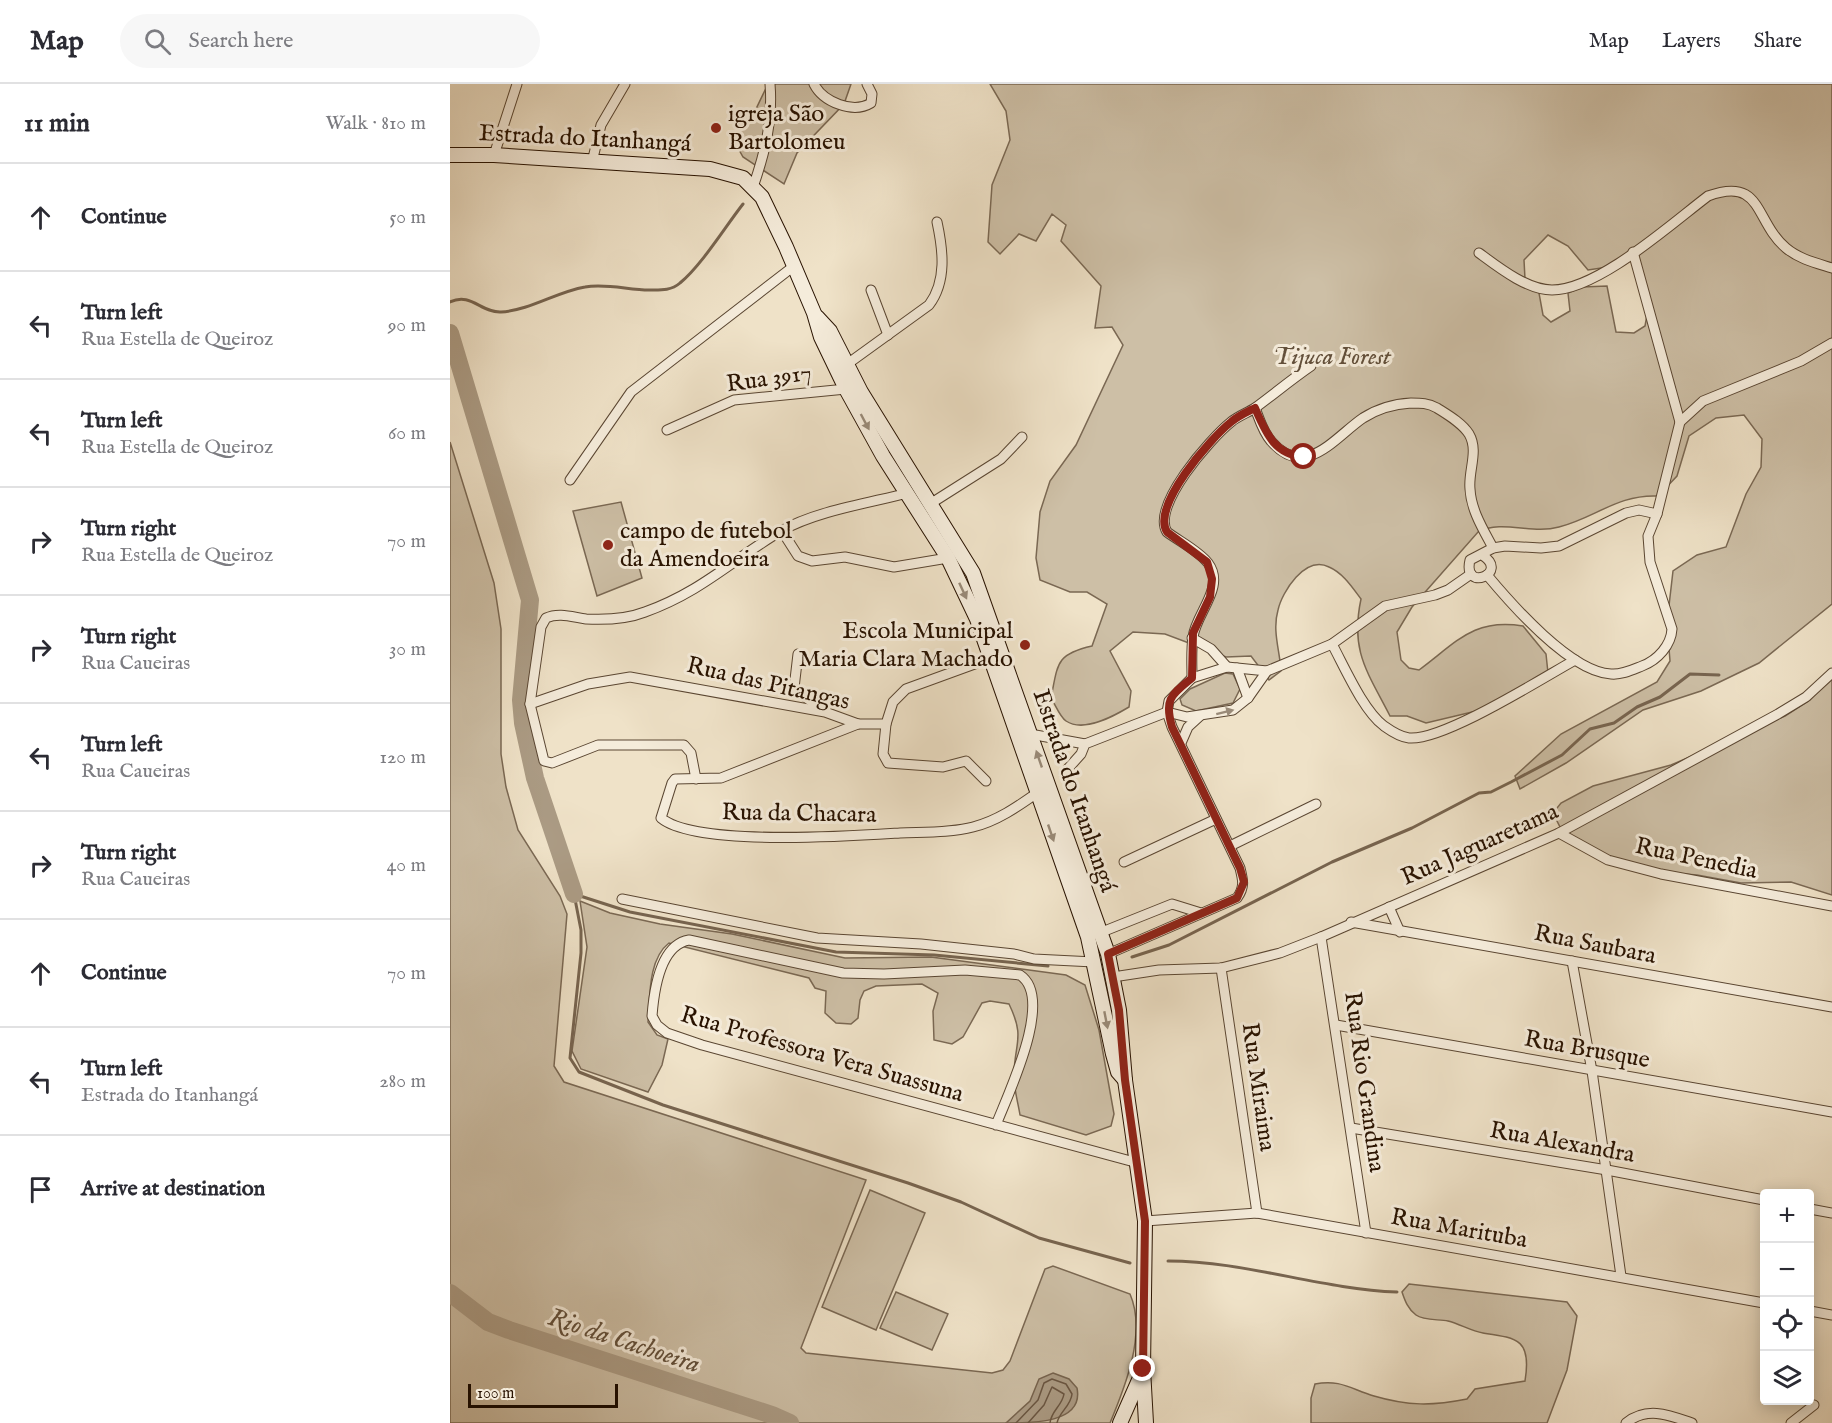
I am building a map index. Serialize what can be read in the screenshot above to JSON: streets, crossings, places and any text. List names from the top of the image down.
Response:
{
  "streets": {
    "main road": ["Estrada do Itanhangá"],
    "street": [
      "Rua 3917",
      "Rua das Pitangas",
      "Rua da Chacara",
      "Rua Jaguaretama",
      "Rua Penedia",
      "Rua Saubara",
      "Rua Brusque",
      "Rua Professora Vera Suassuna",
      "Rua Rio Grandina",
      "Rua Miraima",
      "Rua Alexandra",
      "Rua Marituba"
    ]
  },
  "crossings": [
    ["Estrada do Itanhangá", "Rua 3917"],
    ["Estrada do Itanhangá", "Rua da Chacara"],
    ["Estrada do Itanhangá", "Rua Jaguaretama"],
    ["Estrada do Itanhangá", "Rua Professora Vera Suassuna"],
    ["Estrada do Itanhangá", "Rua Marituba"],
    ["Rua das Pitangas", "Rua da Chacara"],
    ["Rua Jaguaretama", "Rua Penedia"],
    ["Rua Jaguaretama", "Rua Saubara"],
    ["Rua Jaguaretama", "Rua Rio Grandina"],
    ["Rua Jaguaretama", "Rua Miraima"],
    ["Rua Brusque", "Rua Rio Grandina"],
    ["Rua Rio Grandina", "Rua Alexandra"],
    ["Rua Rio Grandina", "Rua Marituba"],
    ["Rua Miraima", "Rua Marituba"]
  ],
  "water": ["Rio da Cachoeira"],
  "parks": ["Tijuca Forest"],
  "places": ["igreja São Bartolomeu", "campo de futebol da Amendoeira", "Escola Municipal Maria Clara Machado"],
  "scale_bar": "100 m",
  "page": {
    "header": "Map",
    "search": "Search here",
    "nav": ["Map", "Layers", "Share"],
    "heading": ["11 min", "Walk · 810 m"],
    "list": [
      ["Continue", "50 m"],
      ["Turn left", "Rua Estella de Queiroz", "90 m"],
      ["Turn left", "Rua Estella de Queiroz", "60 m"],
      ["Turn right", "Rua Estella de Queiroz", "70 m"],
      ["Turn right", "Rua Caueiras", "30 m"],
      ["Turn left", "Rua Caueiras", "120 m"],
      ["Turn right", "Rua Caueiras", "40 m"],
      ["Continue", "70 m"],
      ["Turn left", "Estrada do Itanhangá", "280 m"],
      "Arrive at destination"
    ],
    "map_buttons": ["+", "−"],
    "scale": "100 m"
  }
}
